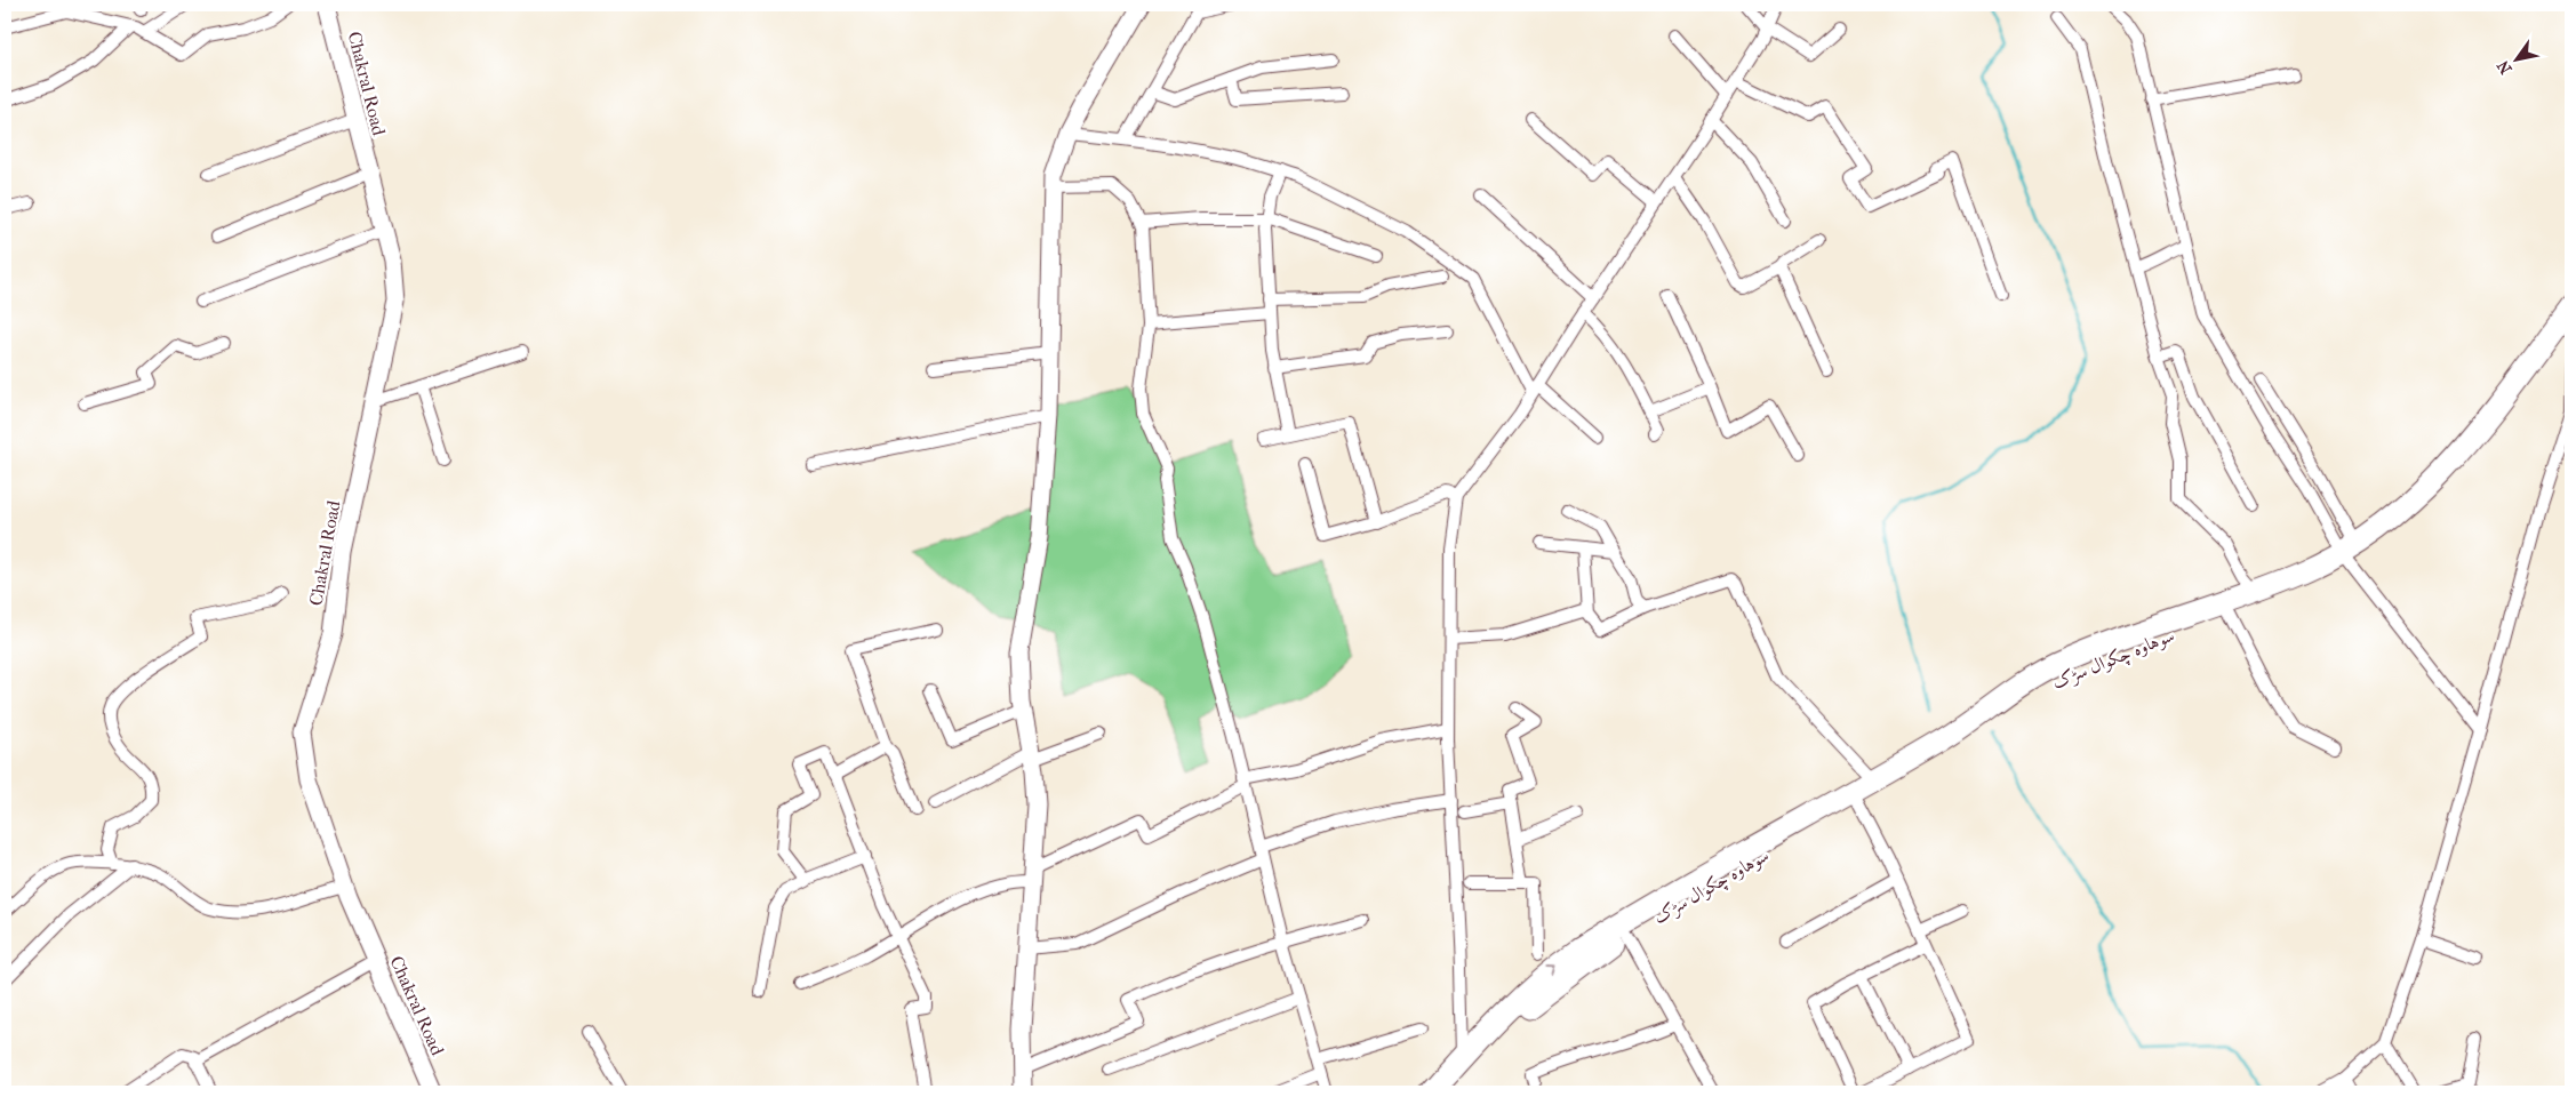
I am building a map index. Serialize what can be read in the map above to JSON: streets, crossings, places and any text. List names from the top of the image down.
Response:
{
  "streets": {
    "highway": ["سوہاوہ چکوال سڑک"],
    "street": ["Chakral Road"]
  },
  "north": "bottom left"
}
